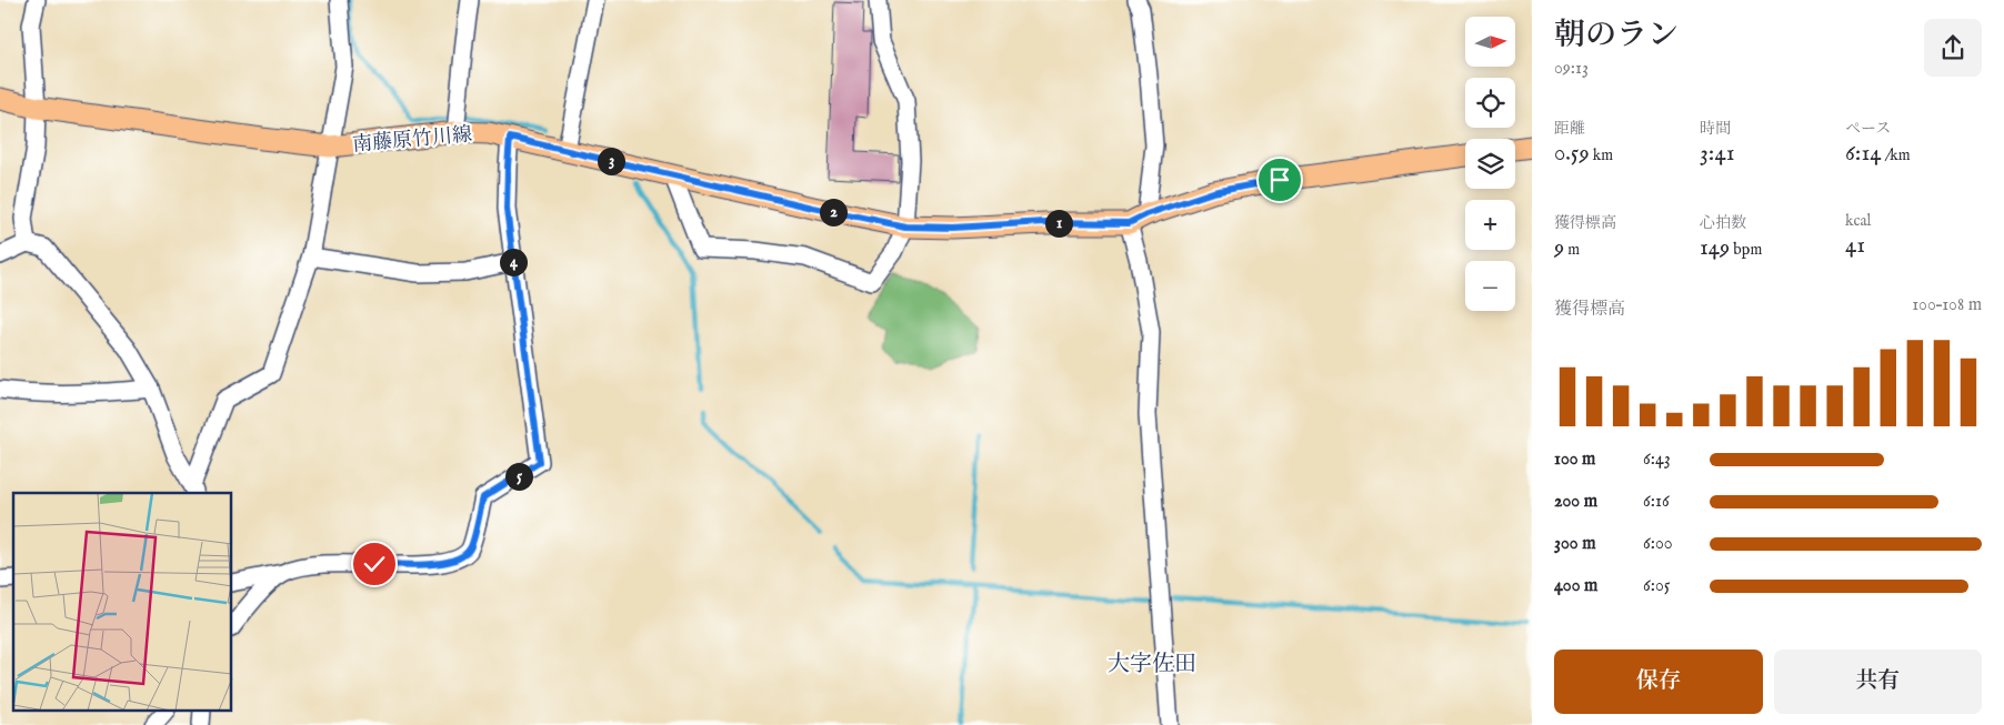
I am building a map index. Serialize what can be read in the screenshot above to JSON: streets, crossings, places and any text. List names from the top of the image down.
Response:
{
  "streets": {
    "main road": ["南藤原竹川線"]
  },
  "districts": ["大字佐田"],
  "north": "right",
  "page": {
    "heading": ["朝のラン", "09:13"],
    "map_buttons": ["+", "−"],
    "stats": [
      ["距離", "0.59 km"],
      ["時間", "3:41"],
      ["ペース", "6:14 /km"],
      ["獲得標高", "9 m"],
      ["心拍数", "149 bpm"],
      ["kcal", "41"]
    ],
    "pins": [
      "3",
      "2",
      "1",
      "4",
      "5"
    ],
    "chart": ["獲得標高", "100–108 m"],
    "list": [
      {
        "name": "100 m",
        "note": "6:43"
      },
      {
        "name": "200 m",
        "note": "6:16"
      },
      {
        "name": "300 m",
        "note": "6:00"
      },
      {
        "name": "400 m",
        "note": "6:05"
      }
    ],
    "buttons": ["保存", "共有"]
  }
}
